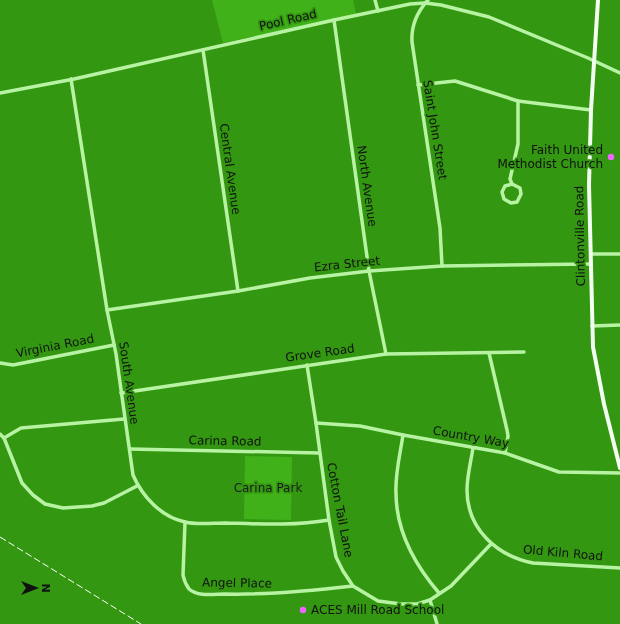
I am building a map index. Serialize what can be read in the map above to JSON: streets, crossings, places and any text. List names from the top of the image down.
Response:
{
  "streets": {
    "main road": ["Clintonville Road"],
    "street": [
      "Pool Road",
      "Saint John Street",
      "Central Avenue",
      "North Avenue",
      "Ezra Street",
      "Virginia Road",
      "Grove Road",
      "South Avenue",
      "Country Way",
      "Carina Road",
      "Cotton Tail Lane",
      "Old Kiln Road",
      "Angel Place"
    ]
  },
  "crossings": [
    ["Pool Road", "Saint John Street"],
    ["Pool Road", "Central Avenue"],
    ["Pool Road", "North Avenue"],
    ["Pool Road", "Clintonville Road"],
    ["Pool Road", "South Avenue"],
    ["Saint John Street", "Ezra Street"],
    ["Central Avenue", "Ezra Street"],
    ["North Avenue", "Ezra Street"],
    ["North Avenue", "Grove Road"],
    ["Clintonville Road", "Ezra Street"],
    ["Ezra Street", "South Avenue"],
    ["Virginia Road", "South Avenue"],
    ["Grove Road", "South Avenue"],
    ["Grove Road", "Cotton Tail Lane"],
    ["South Avenue", "Carina Road"],
    ["South Avenue", "Cotton Tail Lane"],
    ["South Avenue", "Angel Place"],
    ["Country Way", "Cotton Tail Lane"],
    ["Country Way", "Old Kiln Road"],
    ["Carina Road", "Cotton Tail Lane"],
    ["Cotton Tail Lane", "Old Kiln Road"],
    ["Cotton Tail Lane", "Angel Place"]
  ],
  "parks": ["Carina Park"],
  "places": ["Faith United Methodist Church", "ACES Mill Road School"],
  "north": "right"
}
